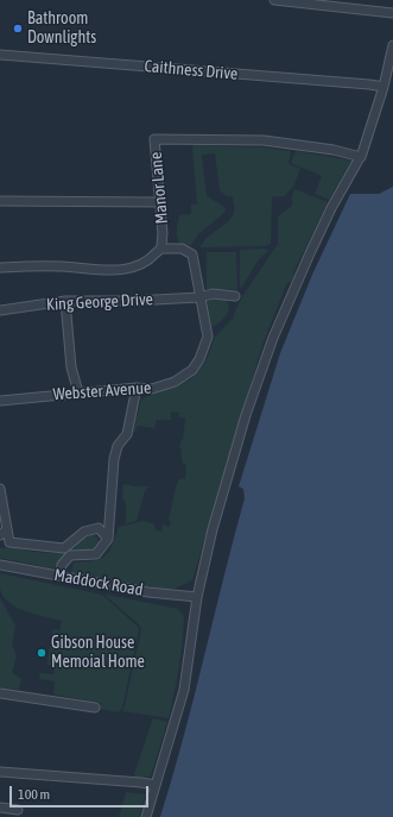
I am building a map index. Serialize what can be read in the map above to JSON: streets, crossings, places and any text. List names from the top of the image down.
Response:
{
  "streets": {
    "street": [
      "Caithness Drive",
      "Manor Lane",
      "King George Drive",
      "Webster Avenue",
      "Maddock Road"
    ]
  },
  "crossings": [
    ["King George Drive", "Webster Avenue"]
  ],
  "places": ["Bathroom Downlights", "Gibson House Memoial Home"],
  "scale_bar": "100 m"
}
